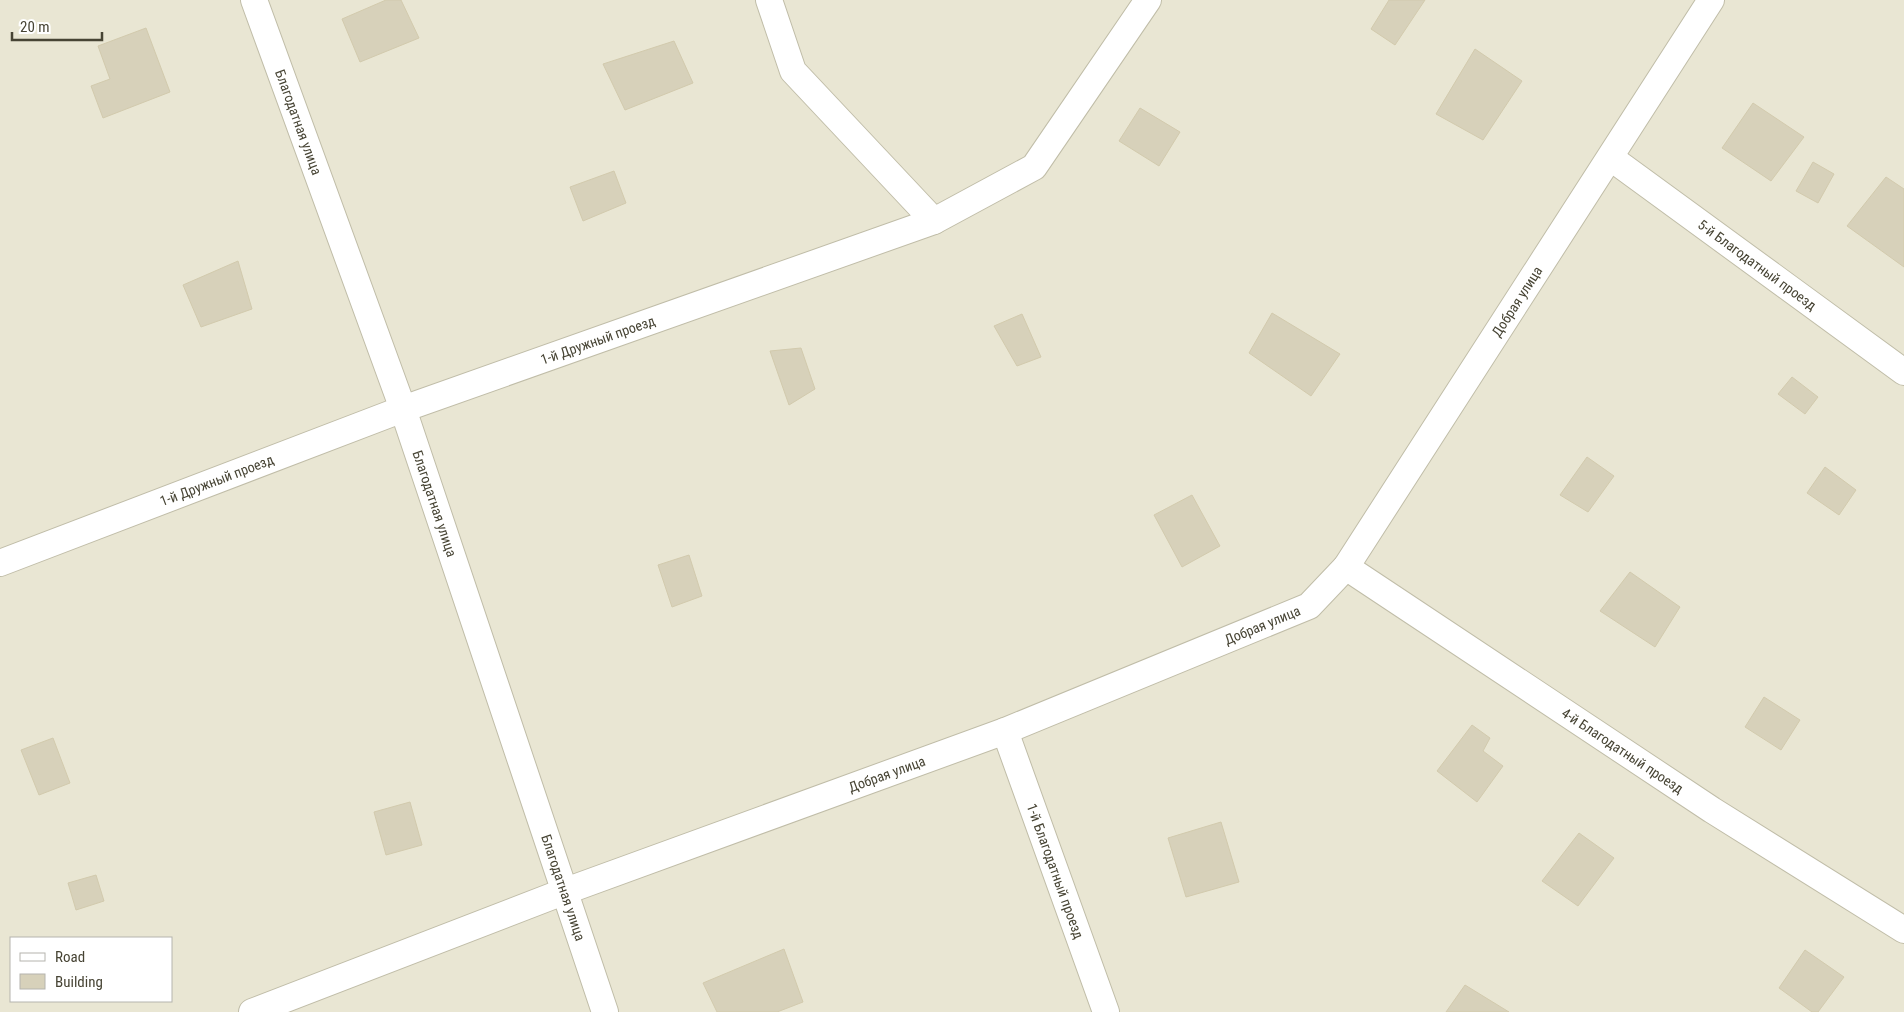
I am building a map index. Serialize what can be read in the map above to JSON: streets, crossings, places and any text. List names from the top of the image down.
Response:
{
  "streets": {
    "street": [
      "Благодатная улица",
      "5-й Благодатный проезд",
      "Добрая улица",
      "1-й Дружный проезд",
      "4-й Благодатный проезд",
      "1-й Благодатный проезд"
    ]
  },
  "crossings": [
    ["Благодатная улица", "Добрая улица"],
    ["Благодатная улица", "1-й Дружный проезд"],
    ["5-й Благодатный проезд", "Добрая улица"],
    ["Добрая улица", "4-й Благодатный проезд"],
    ["Добрая улица", "1-й Благодатный проезд"]
  ],
  "legend": ["Road", "Building"],
  "scale_bar": "20 m"
}
